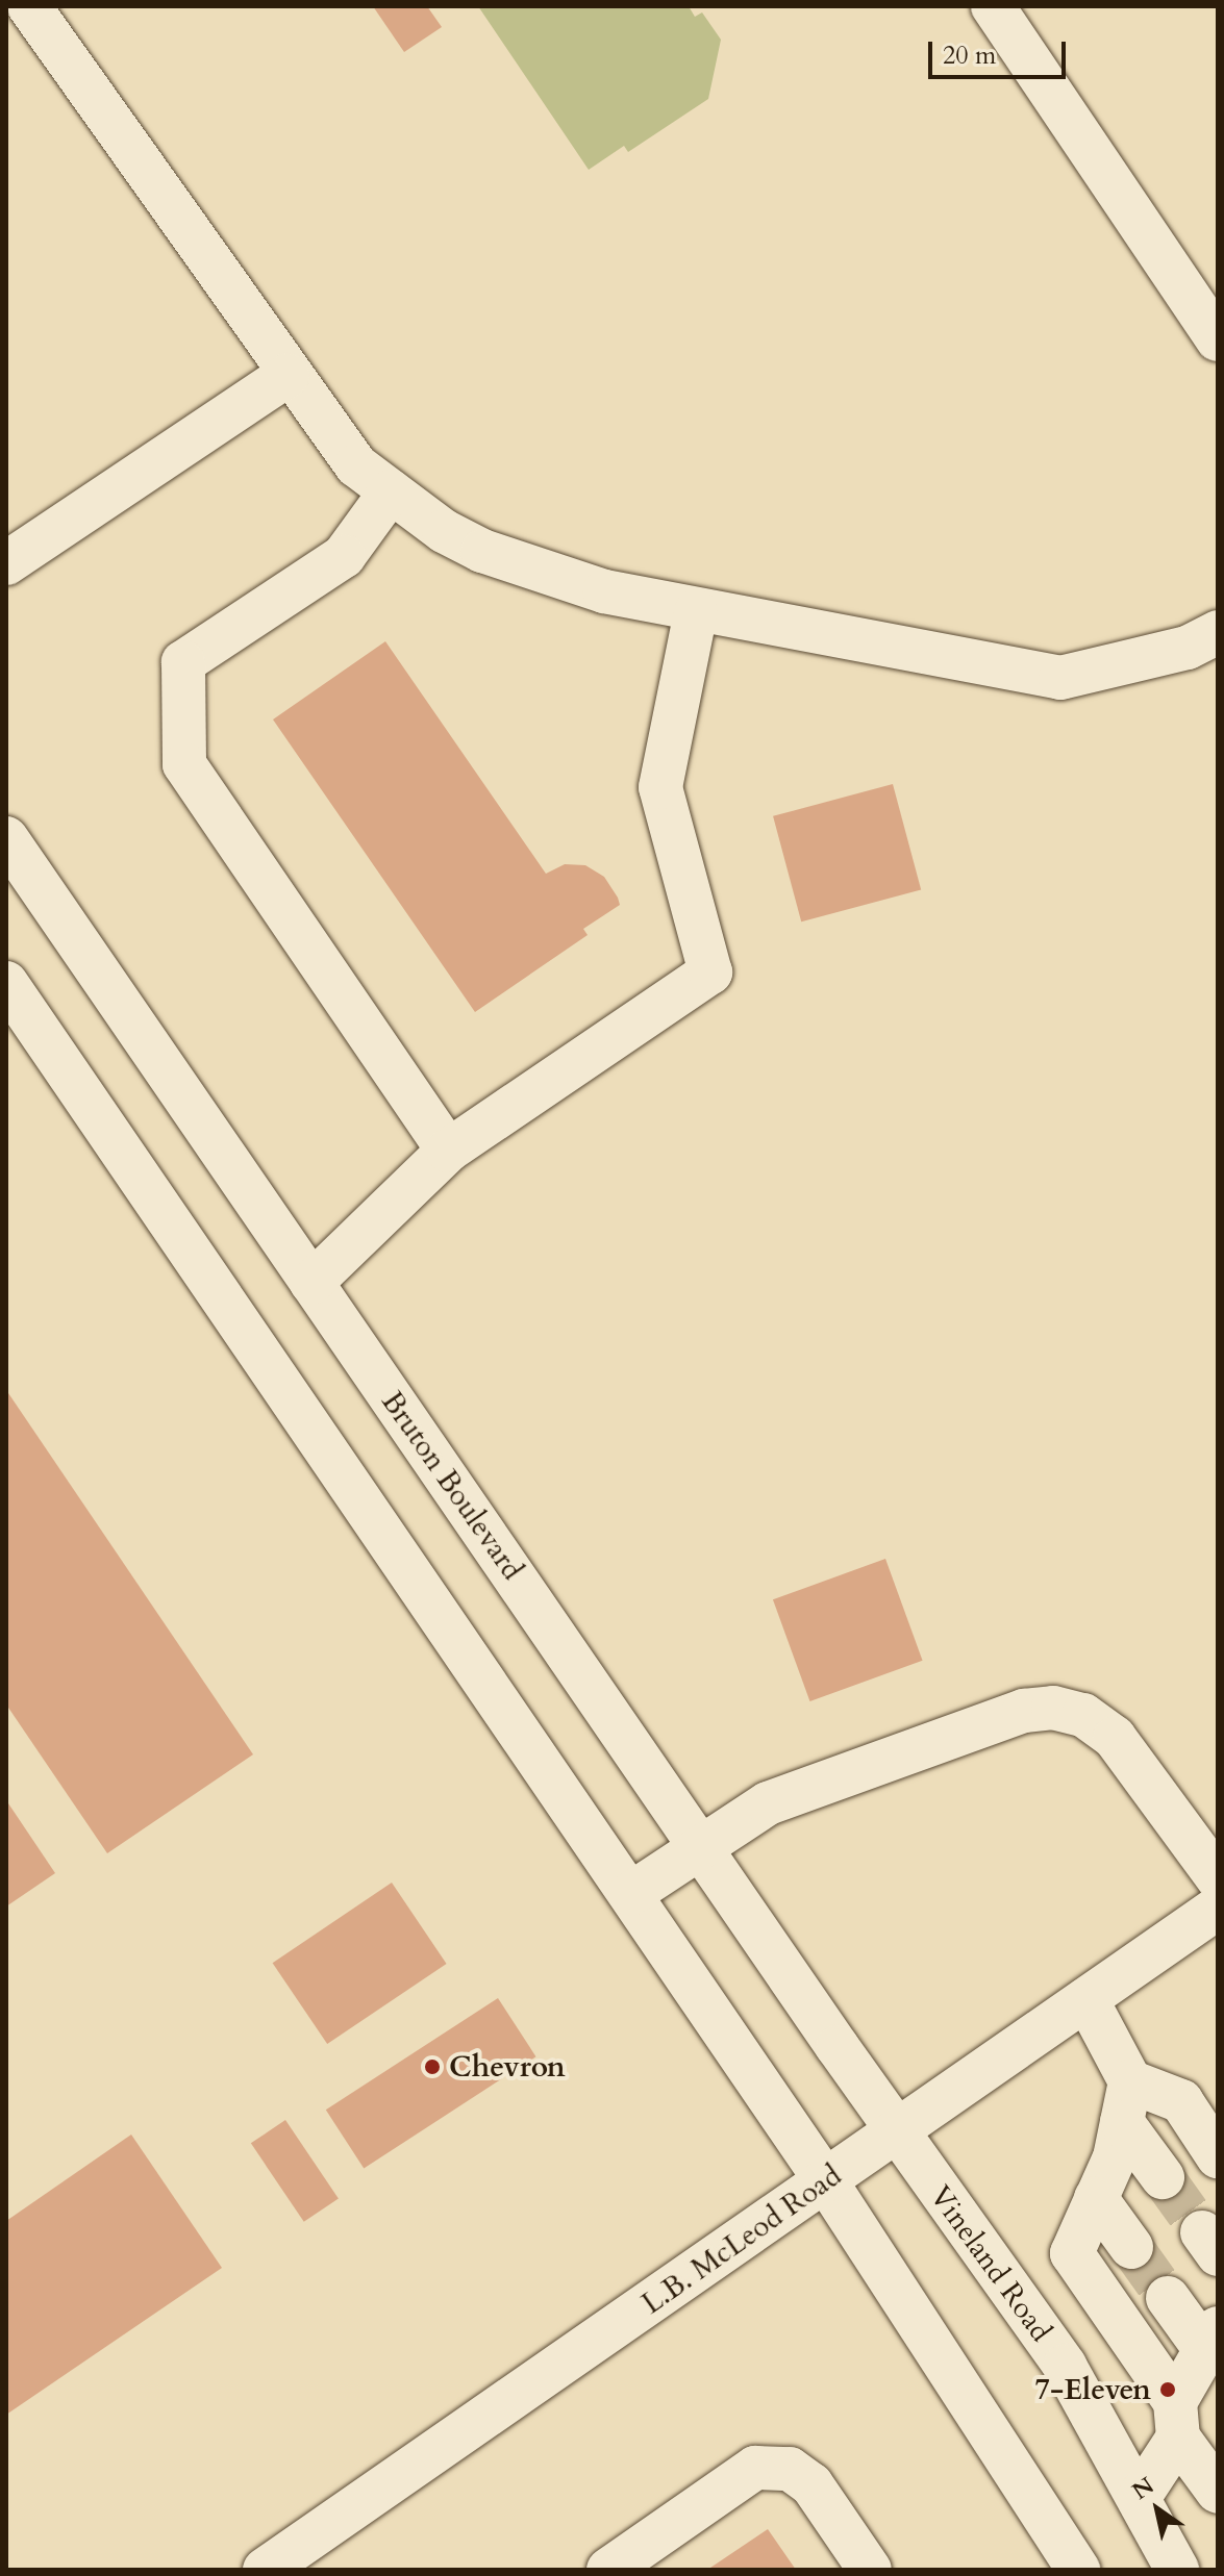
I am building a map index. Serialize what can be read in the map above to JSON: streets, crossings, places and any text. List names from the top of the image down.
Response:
{
  "streets": {
    "street": ["Bruton Boulevard", "L.B. McLeod Road", "Vineland Road"]
  },
  "crossings": [
    ["Bruton Boulevard", "L.B. McLeod Road"],
    ["Bruton Boulevard", "Vineland Road"],
    ["L.B. McLeod Road", "Vineland Road"]
  ],
  "places": ["Chevron", "7-Eleven"],
  "scale_bar": "20 m",
  "north": "top left"
}
